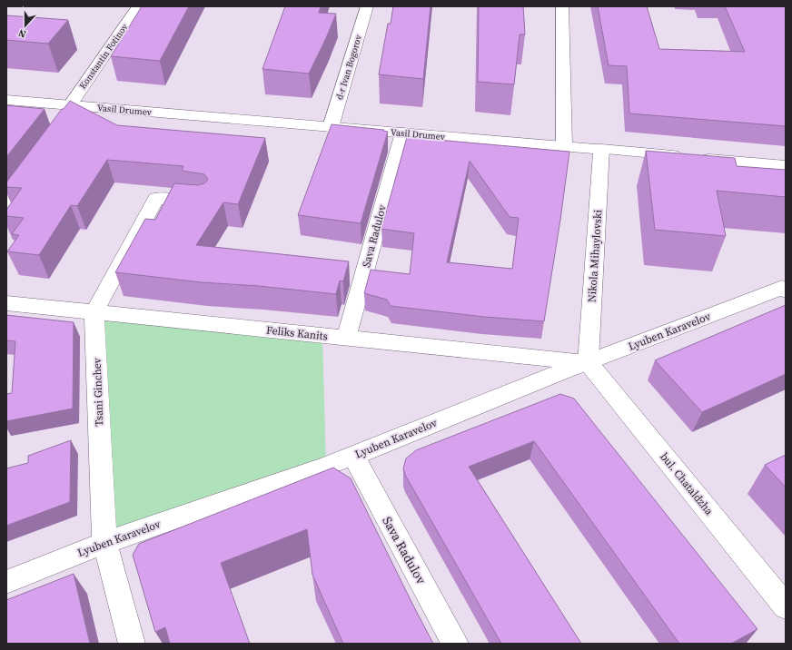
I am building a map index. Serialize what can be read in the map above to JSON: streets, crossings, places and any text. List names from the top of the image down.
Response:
{
  "streets": {
    "street": [
      "Konstantin Fotinov",
      "d-r Ivan Bogorov",
      "Vasil Drumev",
      "Sava Radulov",
      "Nikola Mihaylovski",
      "Lyuben Karavelov",
      "Feliks Kanits",
      "Tsani Ginchev",
      "bul. Chataldzha"
    ]
  },
  "crossings": [
    ["Konstantin Fotinov", "Vasil Drumev"],
    ["d-r Ivan Bogorov", "Vasil Drumev"],
    ["Vasil Drumev", "Sava Radulov"],
    ["Vasil Drumev", "Nikola Mihaylovski"],
    ["Sava Radulov", "Lyuben Karavelov"],
    ["Sava Radulov", "Feliks Kanits"],
    ["Nikola Mihaylovski", "Lyuben Karavelov"],
    ["Nikola Mihaylovski", "Feliks Kanits"],
    ["Nikola Mihaylovski", "bul. Chataldzha"],
    ["Lyuben Karavelov", "Feliks Kanits"],
    ["Lyuben Karavelov", "Tsani Ginchev"],
    ["Lyuben Karavelov", "bul. Chataldzha"],
    ["Feliks Kanits", "Tsani Ginchev"],
    ["Feliks Kanits", "bul. Chataldzha"]
  ],
  "north": "bottom"
}
